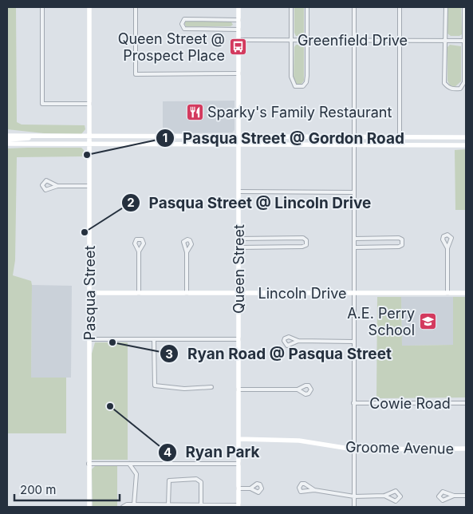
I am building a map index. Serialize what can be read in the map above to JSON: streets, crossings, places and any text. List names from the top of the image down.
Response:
{
  "streets": {
    "street": [
      "Greenfield Drive",
      "Queen Street",
      "Pasqua Street",
      "Lincoln Drive",
      "Cowie Road",
      "Groome Avenue"
    ]
  },
  "crossings": [
    ["Greenfield Drive", "Queen Street"],
    ["Queen Street", "Lincoln Drive"],
    ["Queen Street", "Groome Avenue"],
    ["Pasqua Street", "Lincoln Drive"]
  ],
  "places": {
    "bus stop": ["Queen Street @ Prospect Place"],
    "restaurant": ["Sparky's Family Restaurant"],
    "other": [
      "Pasqua Street @ Gordon Road",
      "Pasqua Street @ Lincoln Drive",
      "Ryan Road @ Pasqua Street",
      "Ryan Park"
    ],
    "school or university": ["A.E. Perry School"]
  },
  "scale_bar": "200 m"
}
